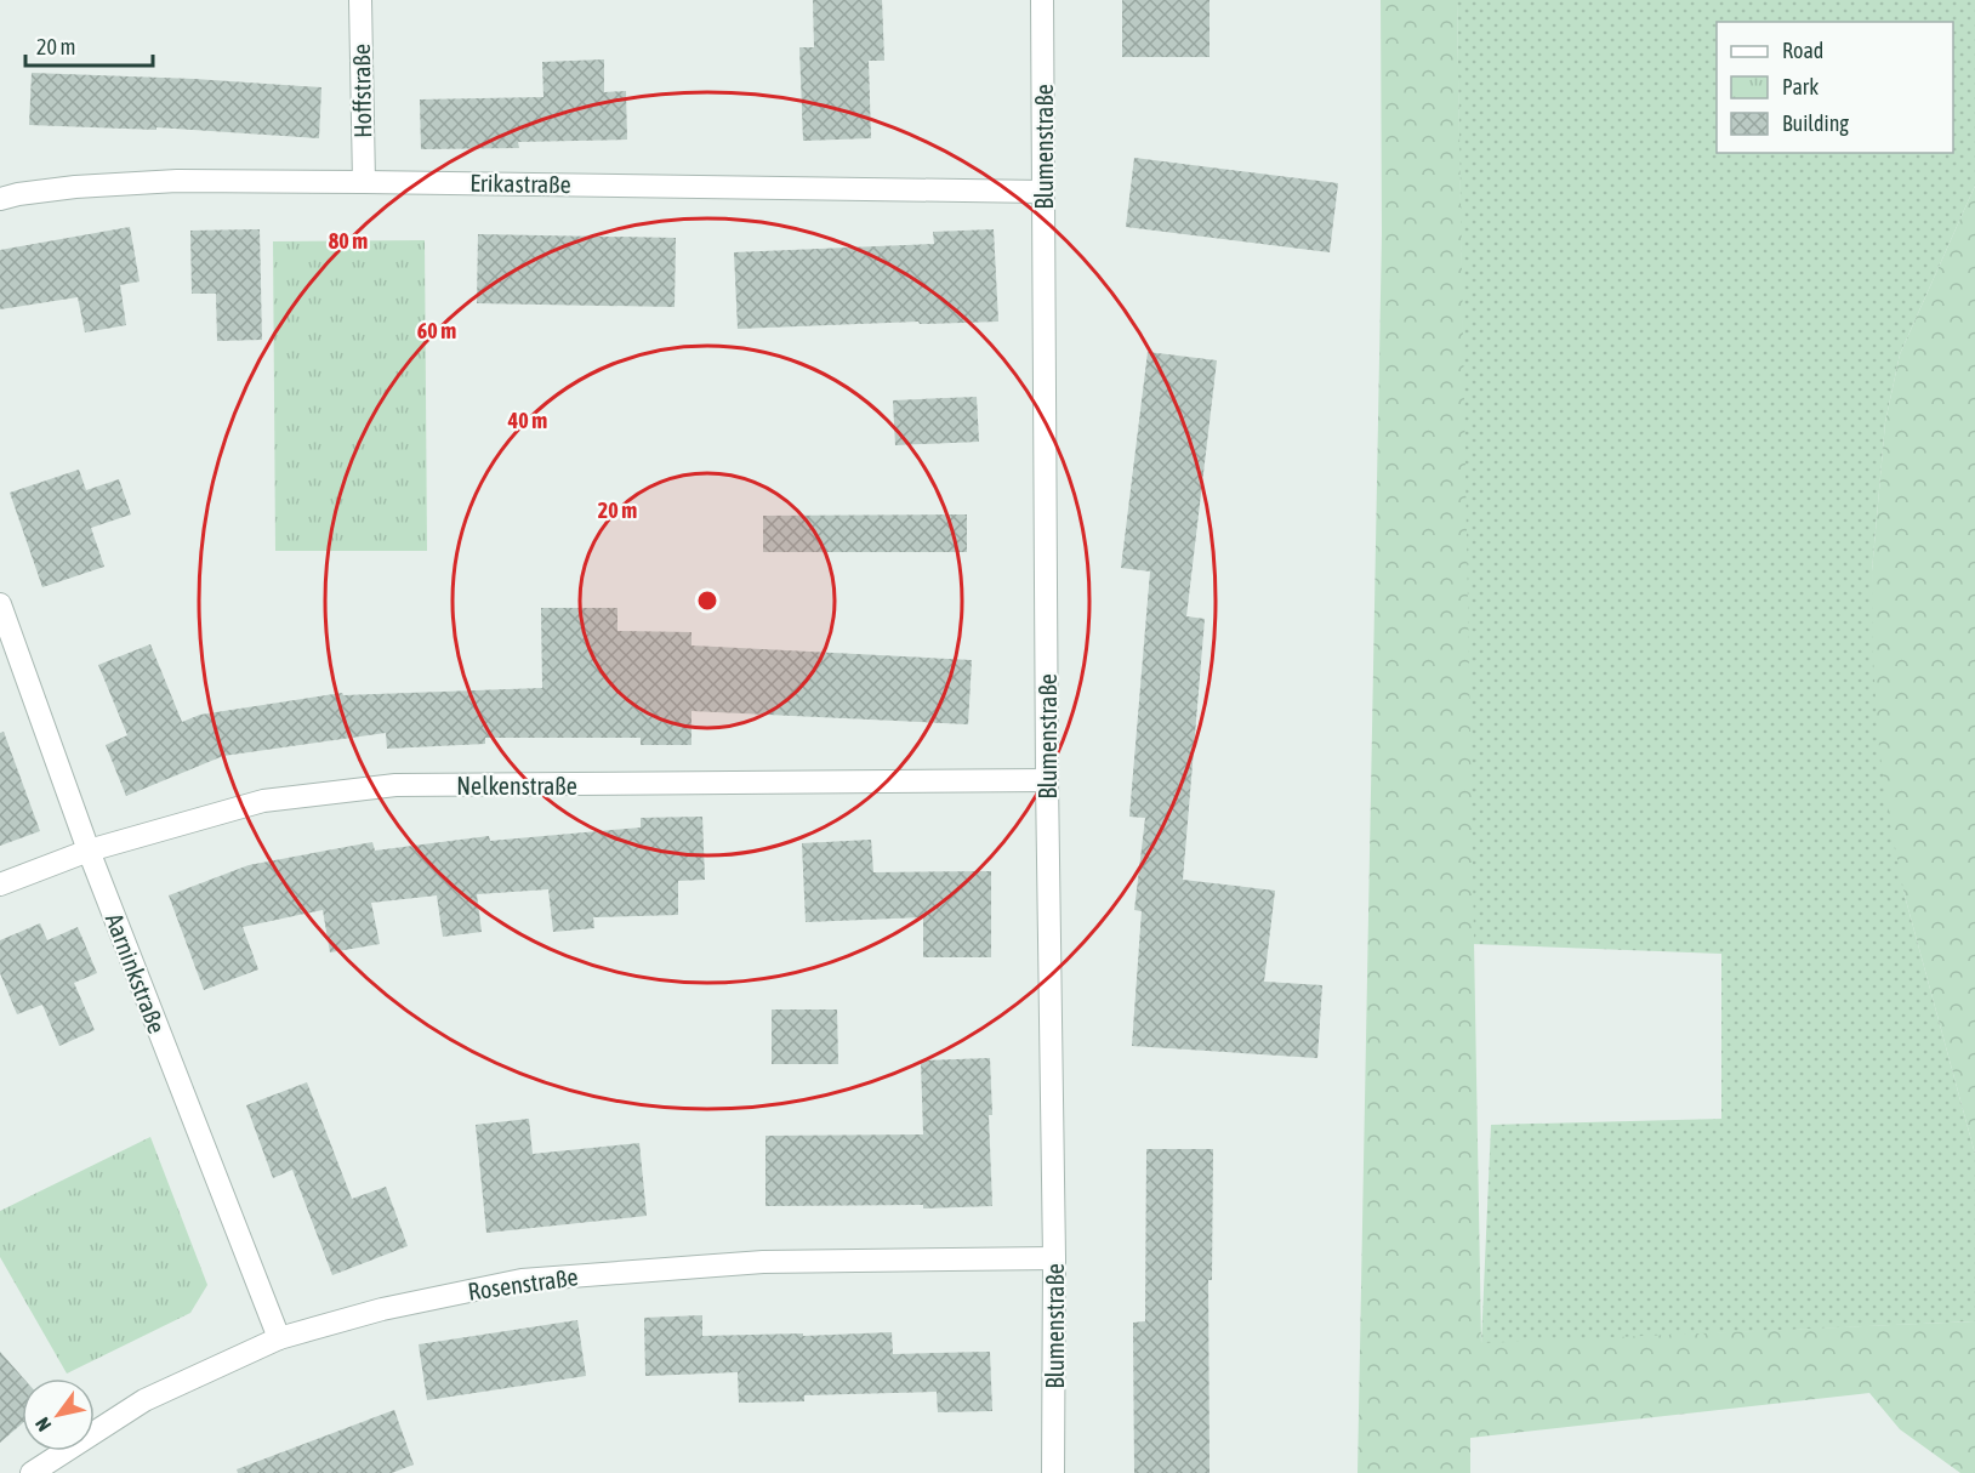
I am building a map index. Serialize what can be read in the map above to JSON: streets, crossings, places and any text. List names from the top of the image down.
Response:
{
  "streets": {
    "street": [
      "Hoffstraße",
      "Blumenstraße",
      "Erikastraße",
      "Nelkenstraße",
      "Aarninkstraße",
      "Rosenstraße"
    ]
  },
  "crossings": [
    ["Hoffstraße", "Erikastraße"],
    ["Blumenstraße", "Erikastraße"],
    ["Blumenstraße", "Nelkenstraße"],
    ["Blumenstraße", "Rosenstraße"],
    ["Nelkenstraße", "Aarninkstraße"],
    ["Aarninkstraße", "Rosenstraße"]
  ],
  "legend": ["Road", "Park", "Building"],
  "scale_bar": "20 m",
  "north": "bottom left",
  "rings": [
    "80 m",
    "60 m",
    "40 m",
    "20 m"
  ]
}
